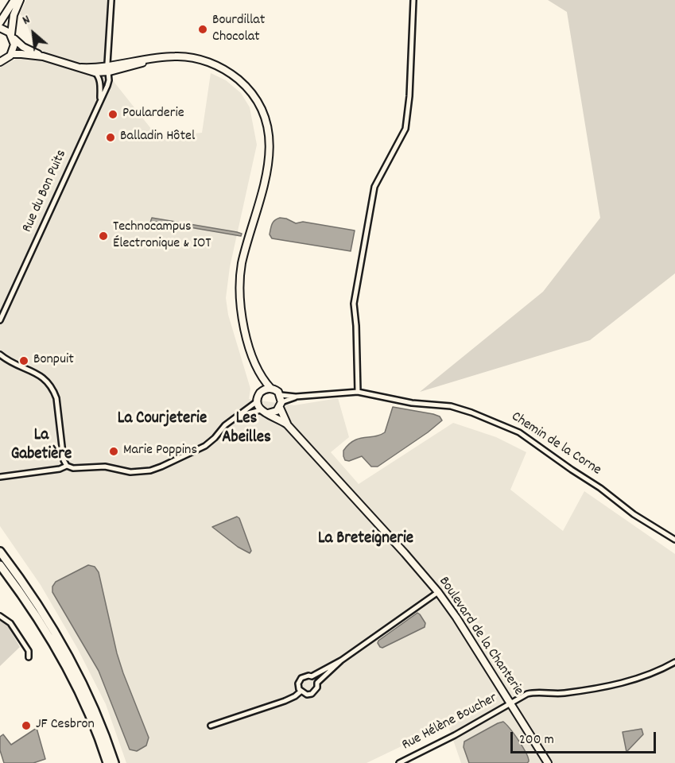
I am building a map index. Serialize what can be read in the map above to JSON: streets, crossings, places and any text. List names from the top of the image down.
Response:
{
  "streets": {
    "street": [
      "Rue du Bon Puits",
      "Chemin de la Corne",
      "Boulevard de la Chanterie",
      "Rue Hélène Boucher"
    ]
  },
  "crossings": [
    ["Chemin de la Corne", "Boulevard de la Chanterie"],
    ["Boulevard de la Chanterie", "Rue Hélène Boucher"]
  ],
  "districts": [
    "La Courjeterie",
    "Les Abeilles",
    "La Gabetière",
    "La Breteignerie"
  ],
  "places": [
    "Bourdillat Chocolat",
    "Poularderie",
    "Balladin Hôtel",
    "Technocampus Électronique & IOT",
    "Bonpuit",
    "Marie Poppins",
    "JF Cesbron"
  ],
  "scale_bar": "200 m",
  "north": "top left"
}
